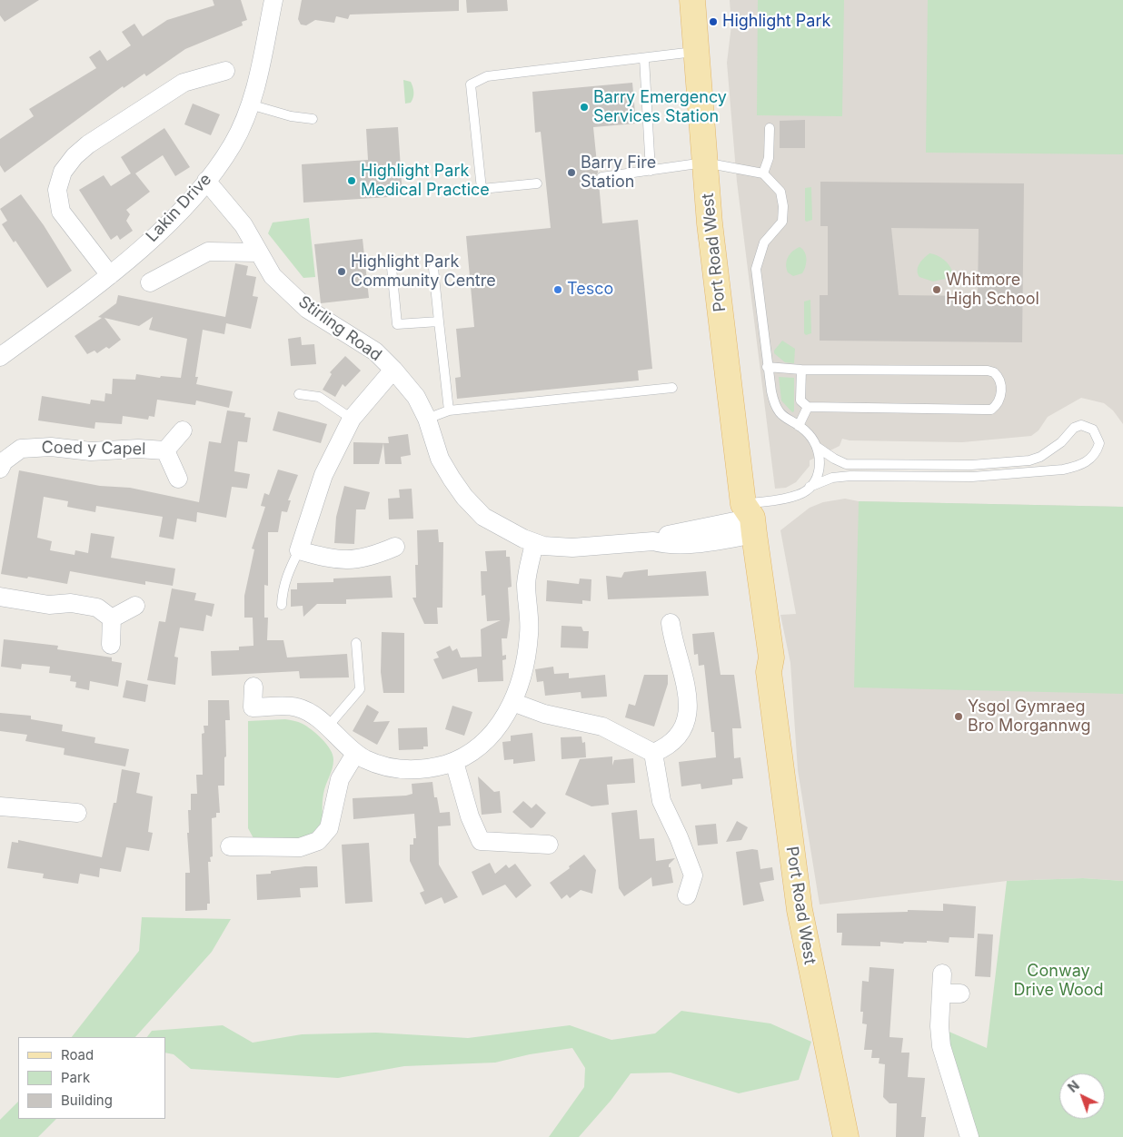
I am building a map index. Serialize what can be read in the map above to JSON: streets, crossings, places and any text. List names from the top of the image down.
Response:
{
  "streets": {
    "main road": ["Port Road West"],
    "street": ["Lakin Drive", "Stirling Road", "Coed y Capel"]
  },
  "crossings": [
    ["Lakin Drive", "Stirling Road"],
    ["Port Road West", "Stirling Road"]
  ],
  "parks": ["Conway Drive Wood"],
  "places": [
    "Highlight Park",
    "Barry Emergency Services Station",
    "Barry Fire Station",
    "Highlight Park Medical Practice",
    "Highlight Park Community Centre",
    "Tesco",
    "Whitmore High School",
    "Ysgol Gymraeg Bro Morgannwg"
  ],
  "legend": ["Road", "Park", "Building"],
  "north": "top left"
}
